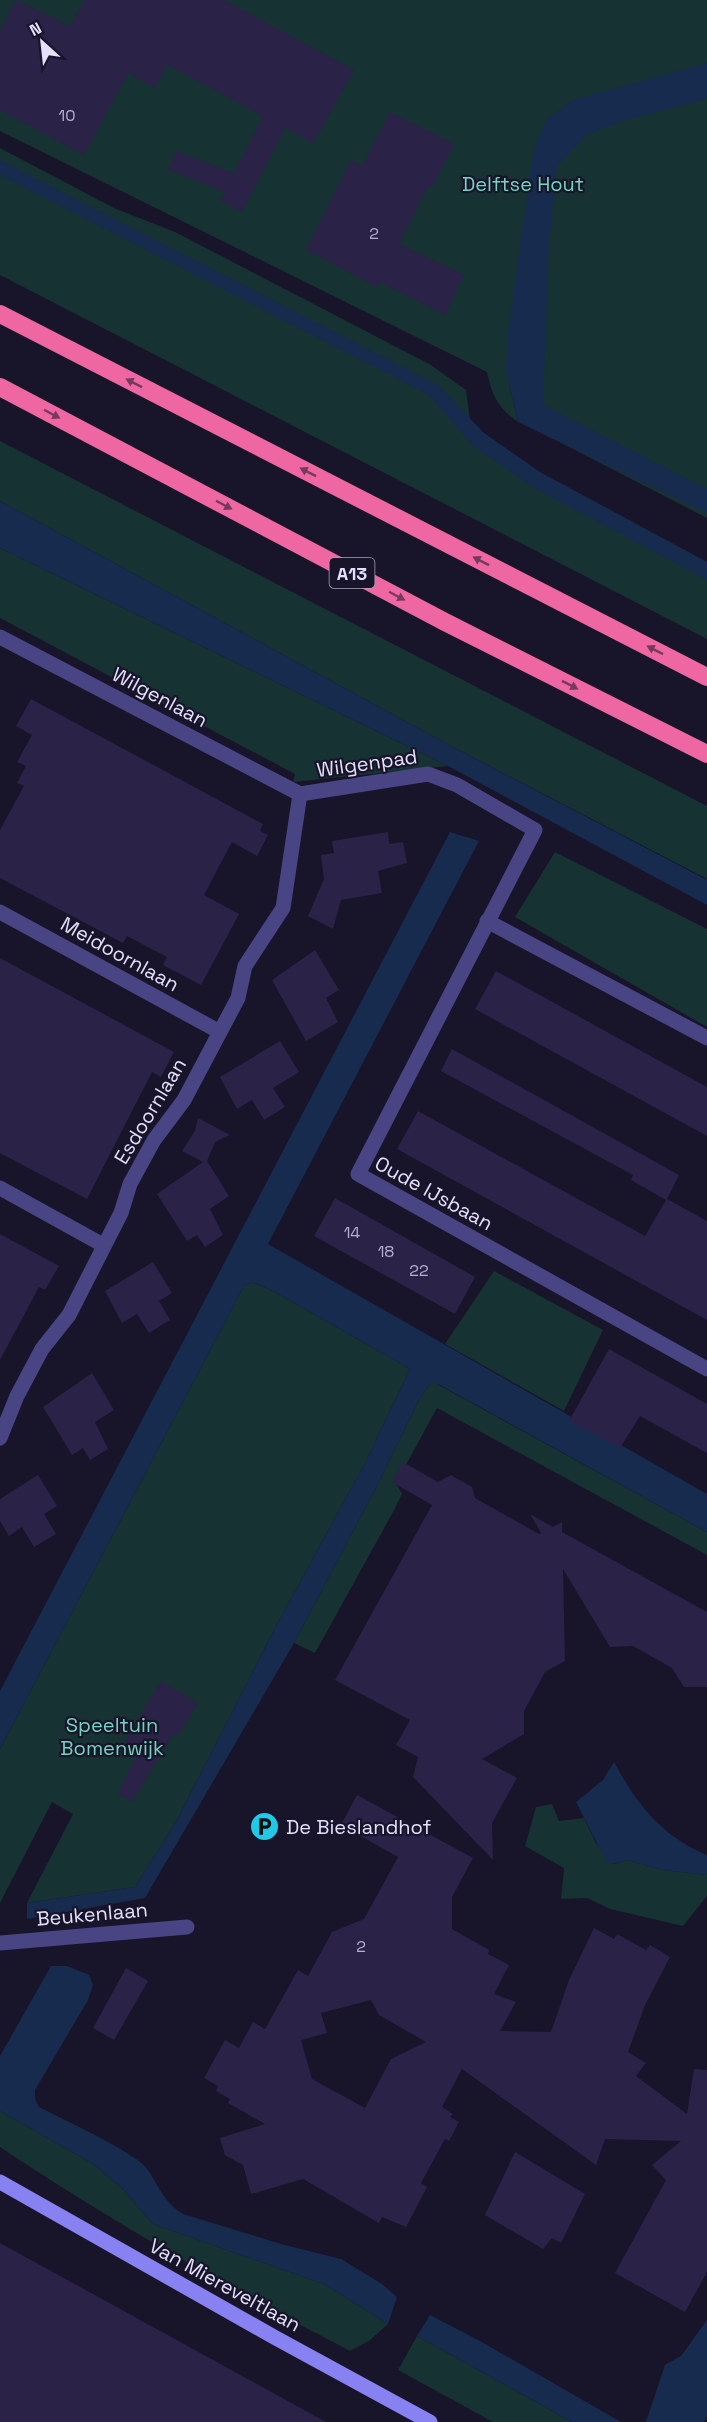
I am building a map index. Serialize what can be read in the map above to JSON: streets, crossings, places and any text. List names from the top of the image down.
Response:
{
  "streets": {
    "highway": ["A13"],
    "main road": ["Van Miereveltlaan"],
    "street": [
      "Wilgenlaan",
      "Wilgenpad",
      "Meidoornlaan",
      "Esdoornlaan",
      "Oude IJsbaan",
      "Beukenlaan"
    ]
  },
  "crossings": [
    ["Wilgenlaan", "Wilgenpad"],
    ["Wilgenlaan", "Esdoornlaan"],
    ["Wilgenpad", "Esdoornlaan"],
    ["Wilgenpad", "Oude IJsbaan"],
    ["Meidoornlaan", "Esdoornlaan"]
  ],
  "parks": ["Delftse Hout", "Speeltuin Bomenwijk"],
  "places": {
    "parking": ["De Bieslandhof"]
  },
  "house_numbers": [
    "10",
    "2",
    "14",
    "18",
    "22",
    "2"
  ],
  "north": "top left"
}
